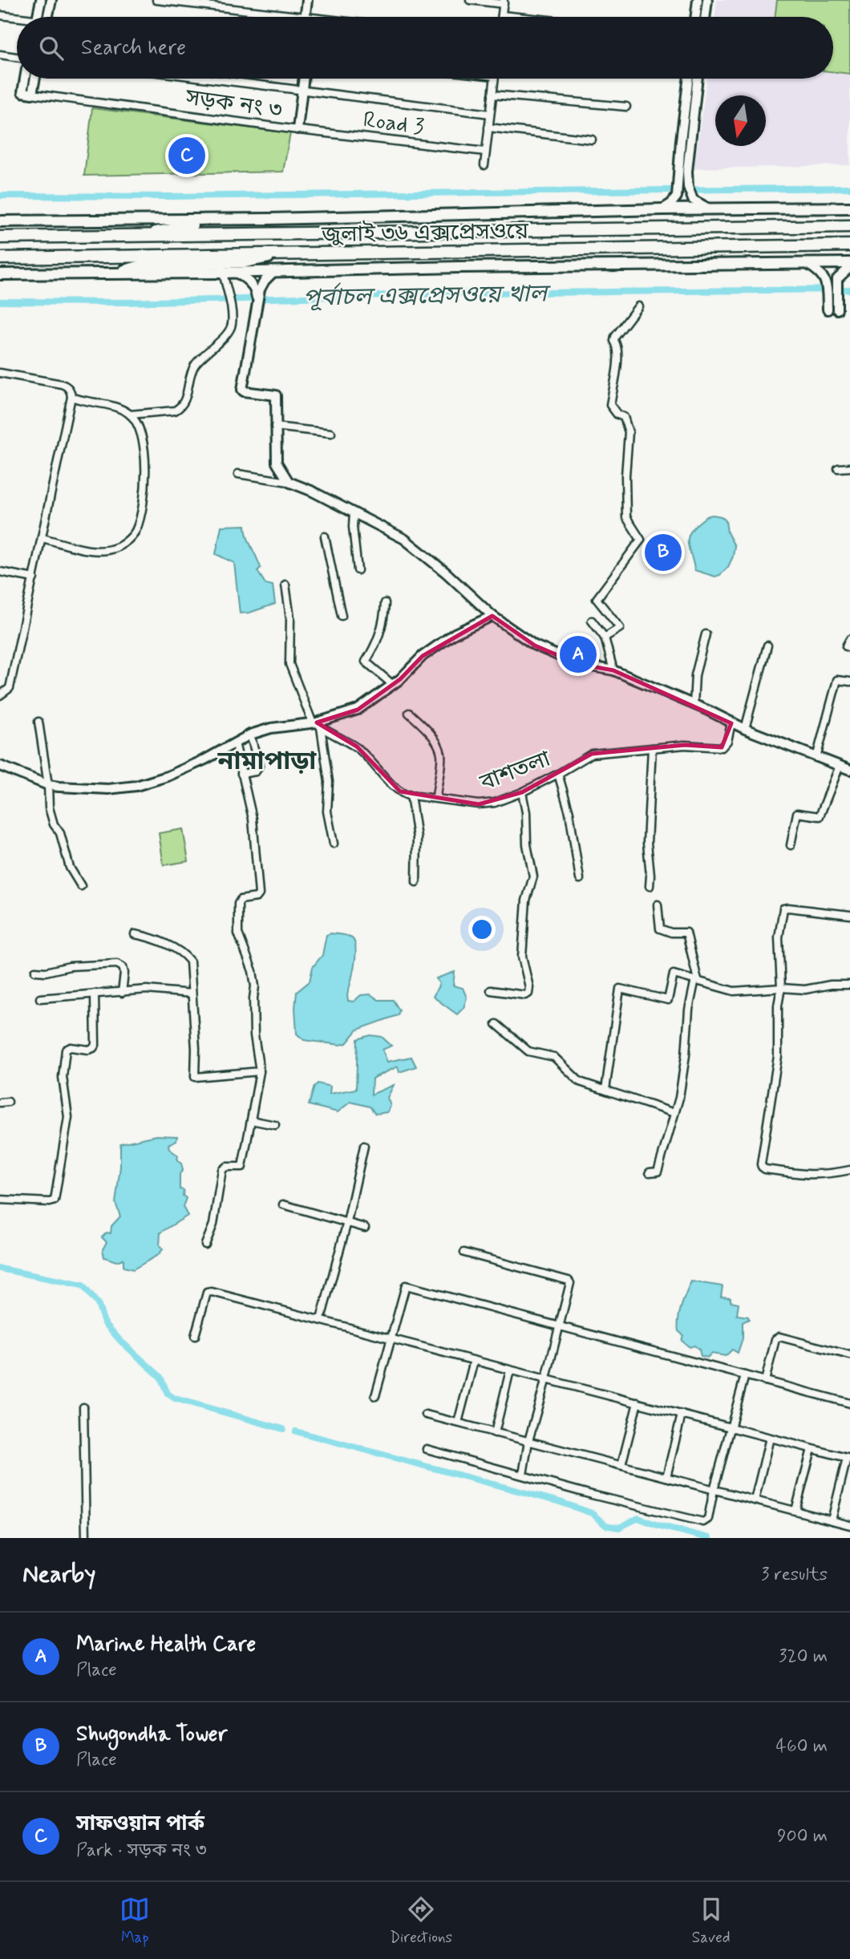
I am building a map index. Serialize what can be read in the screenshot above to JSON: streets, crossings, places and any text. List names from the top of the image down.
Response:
{
  "streets": {
    "highway": ["জুলাই ৩৬ এক্সপ্রেসওয়ে"],
    "street": ["সড়ক নং ৩", "Road 3", "বাশতলা"]
  },
  "crossings": [
    ["সড়ক নং ৩", "Road 3"]
  ],
  "districts": ["নামাপাড়া"],
  "water": ["পূর্বাচল এক্সপ্রেসওয়ে খাল"],
  "north": "bottom",
  "page": {
    "search": "Search here",
    "pins": ["C", "B", "A"],
    "heading": ["Nearby", "3 results"],
    "list": [
      {
        "mark": "A",
        "name": "Marine Health Care",
        "note": "Place",
        "value": "320 m"
      },
      {
        "mark": "B",
        "name": "Shugondha Tower",
        "note": "Place",
        "value": "460 m"
      },
      {
        "mark": "C",
        "name": "সাফওয়ান পার্ক",
        "note": "Park · সড়ক নং ৩",
        "value": "900 m"
      }
    ],
    "nav": ["Map", "Directions", "Saved"]
  }
}
